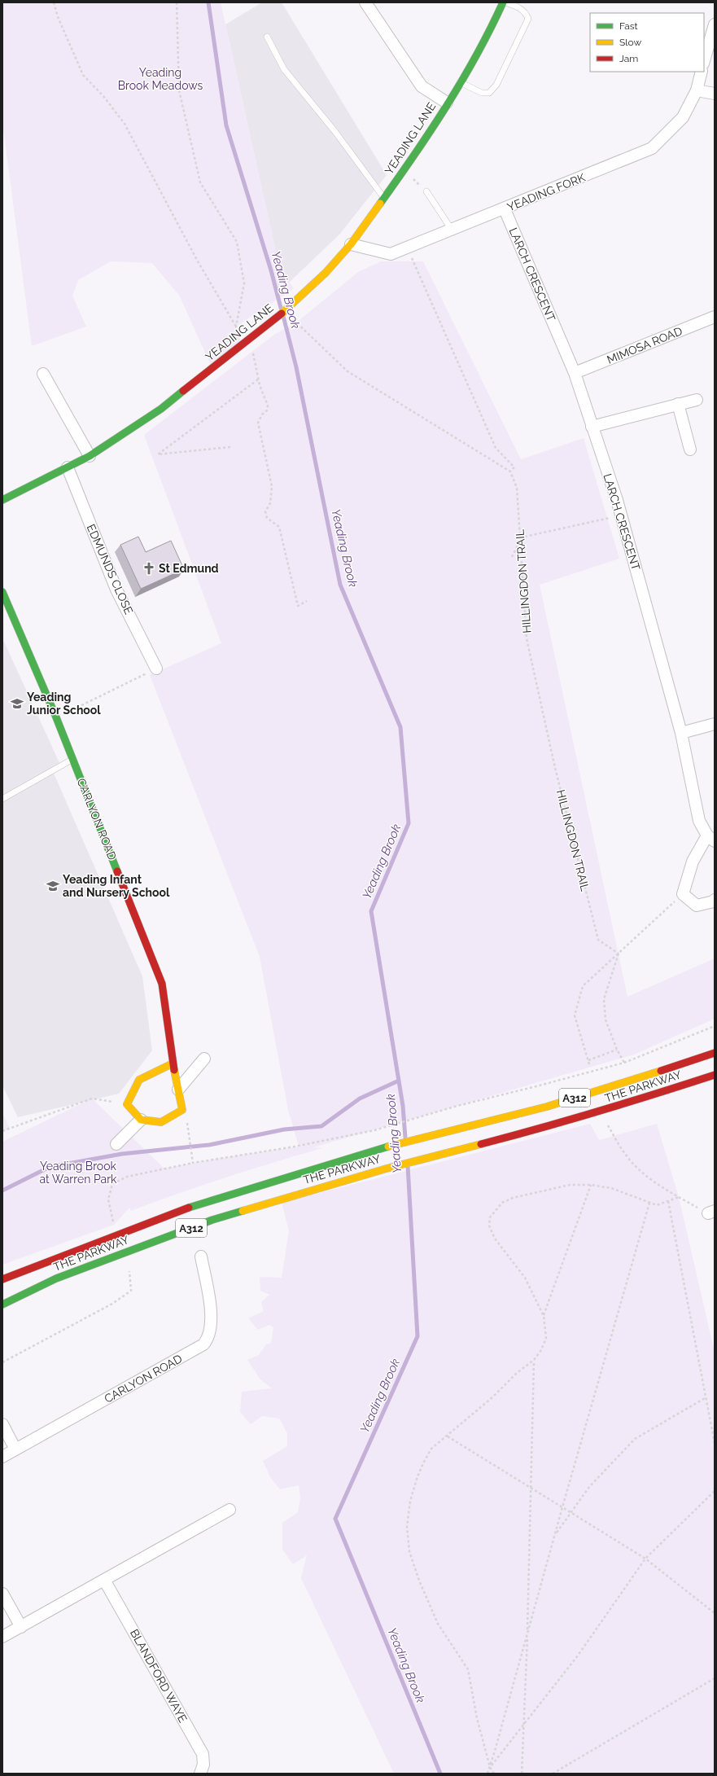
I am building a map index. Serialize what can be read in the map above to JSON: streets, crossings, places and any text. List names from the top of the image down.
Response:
{
  "streets": {
    "main road": [
      "YEADING LANE",
      "CARLYON ROAD",
      "THE PARKWAY",
      "A312"
    ],
    "street": [
      "YEADING FORK",
      "LARCH CRESCENT",
      "MIMOSA ROAD",
      "EDMUNDS CLOSE",
      "BLANDFORD WAYE"
    ],
    "path": ["HILLINGDON TRAIL"]
  },
  "crossings": [
    ["YEADING LANE", "YEADING FORK"],
    ["YEADING LANE", "EDMUNDS CLOSE"],
    ["YEADING FORK", "LARCH CRESCENT"],
    ["YEADING FORK", "HILLINGDON TRAIL"],
    ["LARCH CRESCENT", "MIMOSA ROAD"]
  ],
  "water": ["Yeading Brook"],
  "parks": ["Yeading Brook Meadows", "Yeading Brook at Warren Park"],
  "places": {
    "church": ["St Edmund"],
    "school or university": ["Yeading Junior School", "Yeading Infant and Nursery School"]
  },
  "legend": ["Fast", "Slow", "Jam"]
}
